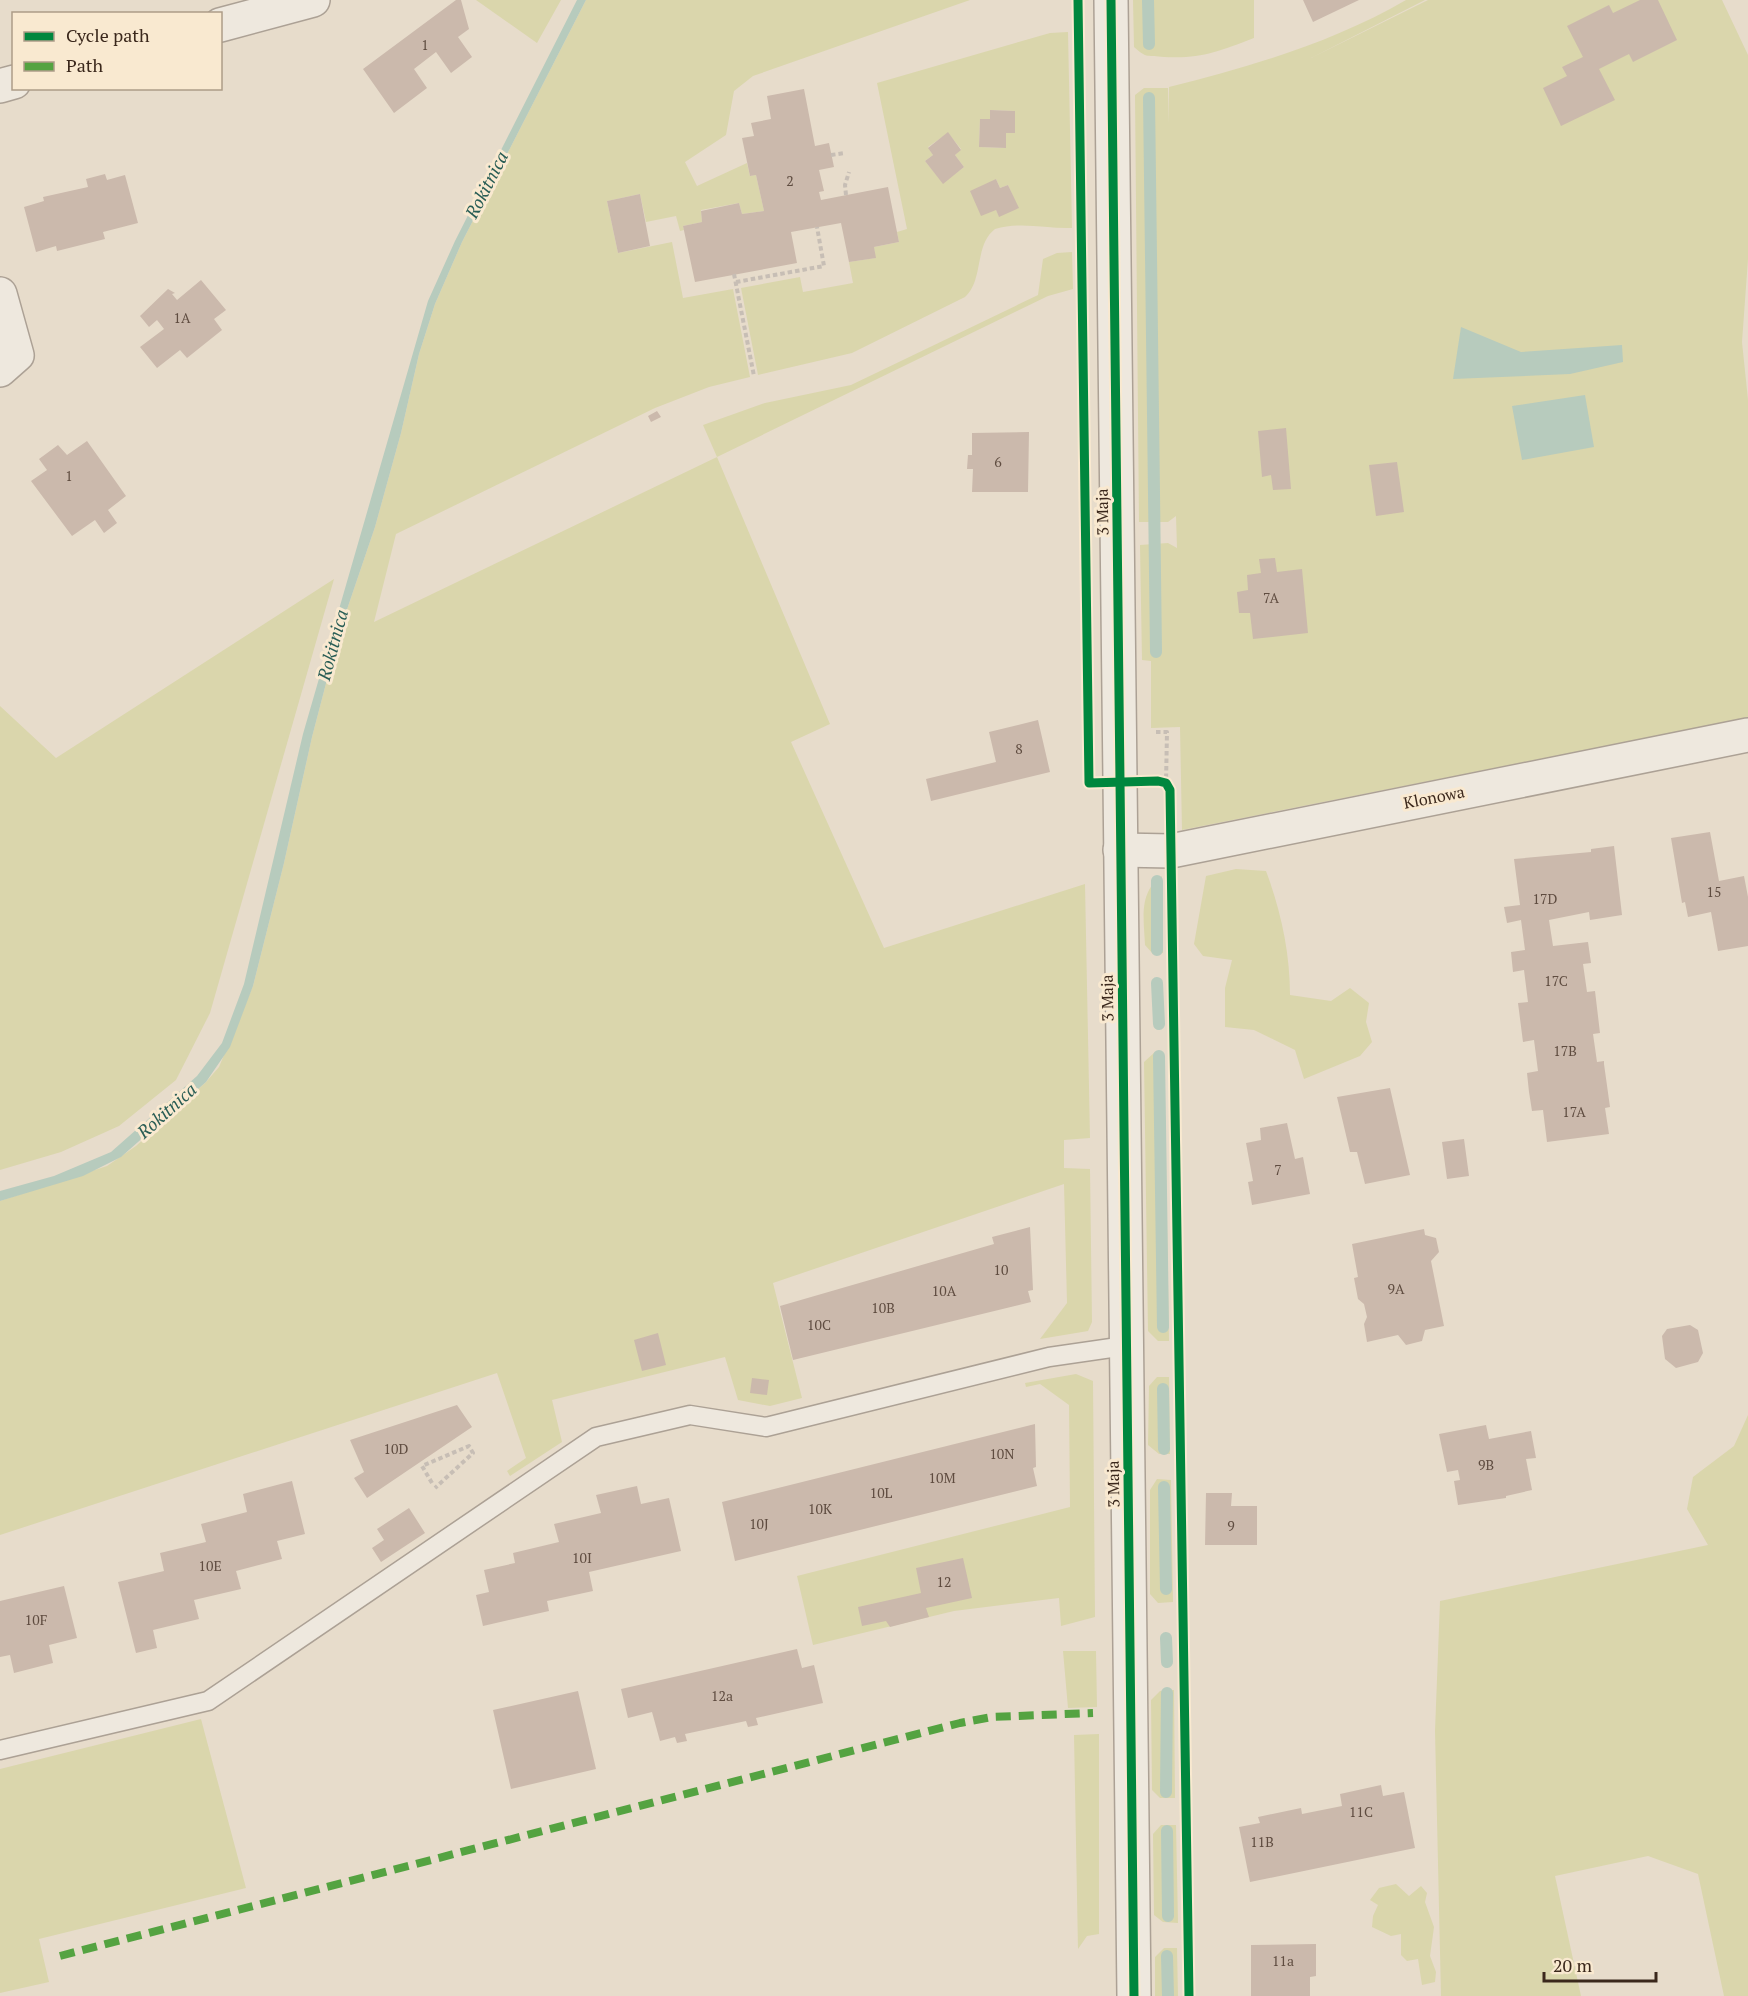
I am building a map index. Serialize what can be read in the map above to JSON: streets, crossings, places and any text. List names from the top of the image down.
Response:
{
  "streets": {
    "street": ["3 Maja", "Klonowa"]
  },
  "crossings": [
    ["3 Maja", "Klonowa"]
  ],
  "water": ["Rokitnica"],
  "house_numbers": [
    "1",
    "2",
    "1A",
    "6",
    "1",
    "7A",
    "8",
    "15",
    "17D",
    "17C",
    "17B",
    "17A",
    "7",
    "10",
    "9A",
    "10A",
    "10B",
    "10C",
    "10D",
    "10N",
    "9B",
    "10M",
    "10L",
    "10K",
    "10J",
    "9",
    "10I",
    "10E",
    "12",
    "10F",
    "12a",
    "11C",
    "11B",
    "11a"
  ],
  "legend": ["Cycle path", "Path"],
  "scale_bar": "20 m"
}
